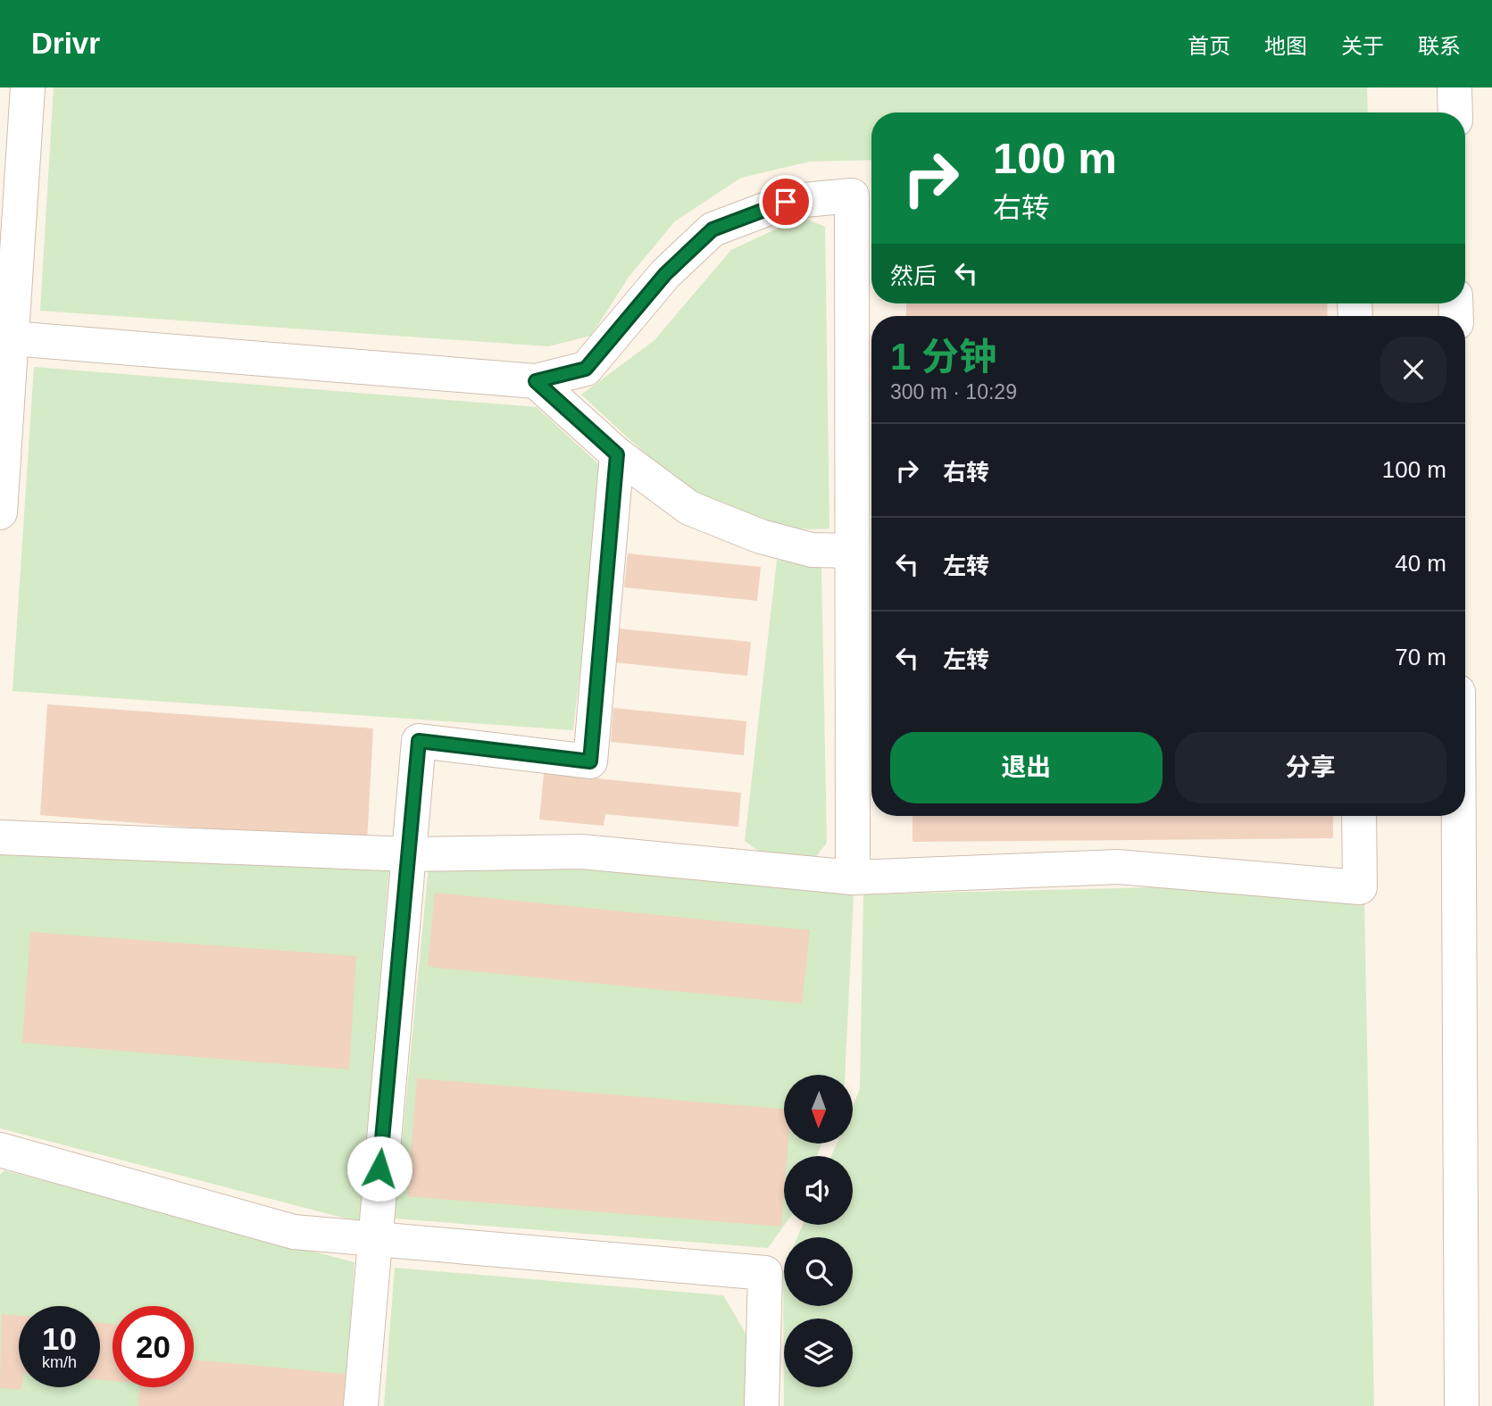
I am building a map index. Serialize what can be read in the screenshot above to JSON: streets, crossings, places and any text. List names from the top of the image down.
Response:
{
  "north": "bottom",
  "page": {
    "header": "Drivr",
    "nav": [
      "首页",
      "地图",
      "关于",
      "联系"
    ],
    "turn": ["100 m", "右转"],
    "then": "然后",
    "heading": ["1 分钟", "300 m · 10:29"],
    "list": [
      {
        "name": "右转",
        "value": "100 m"
      },
      {
        "name": "左转",
        "value": "40 m"
      },
      {
        "name": "左转",
        "value": "70 m"
      }
    ],
    "buttons": ["退出", "分享"],
    "speed": "10 km/h",
    "limit": "20"
  }
}
